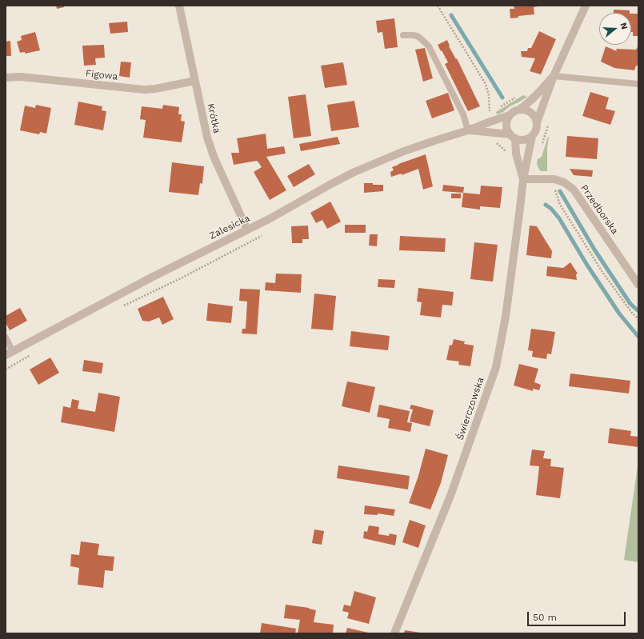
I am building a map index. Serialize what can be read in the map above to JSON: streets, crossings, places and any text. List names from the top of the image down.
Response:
{
  "streets": {
    "street": [
      "Figowa",
      "Krótka",
      "Przedborska",
      "Zalesicka",
      "Świerczowska"
    ]
  },
  "crossings": [
    ["Figowa", "Krótka"],
    ["Krótka", "Zalesicka"],
    ["Przedborska", "Świerczowska"],
    ["Zalesicka", "Świerczowska"]
  ],
  "scale_bar": "50 m",
  "north": "right"
}
